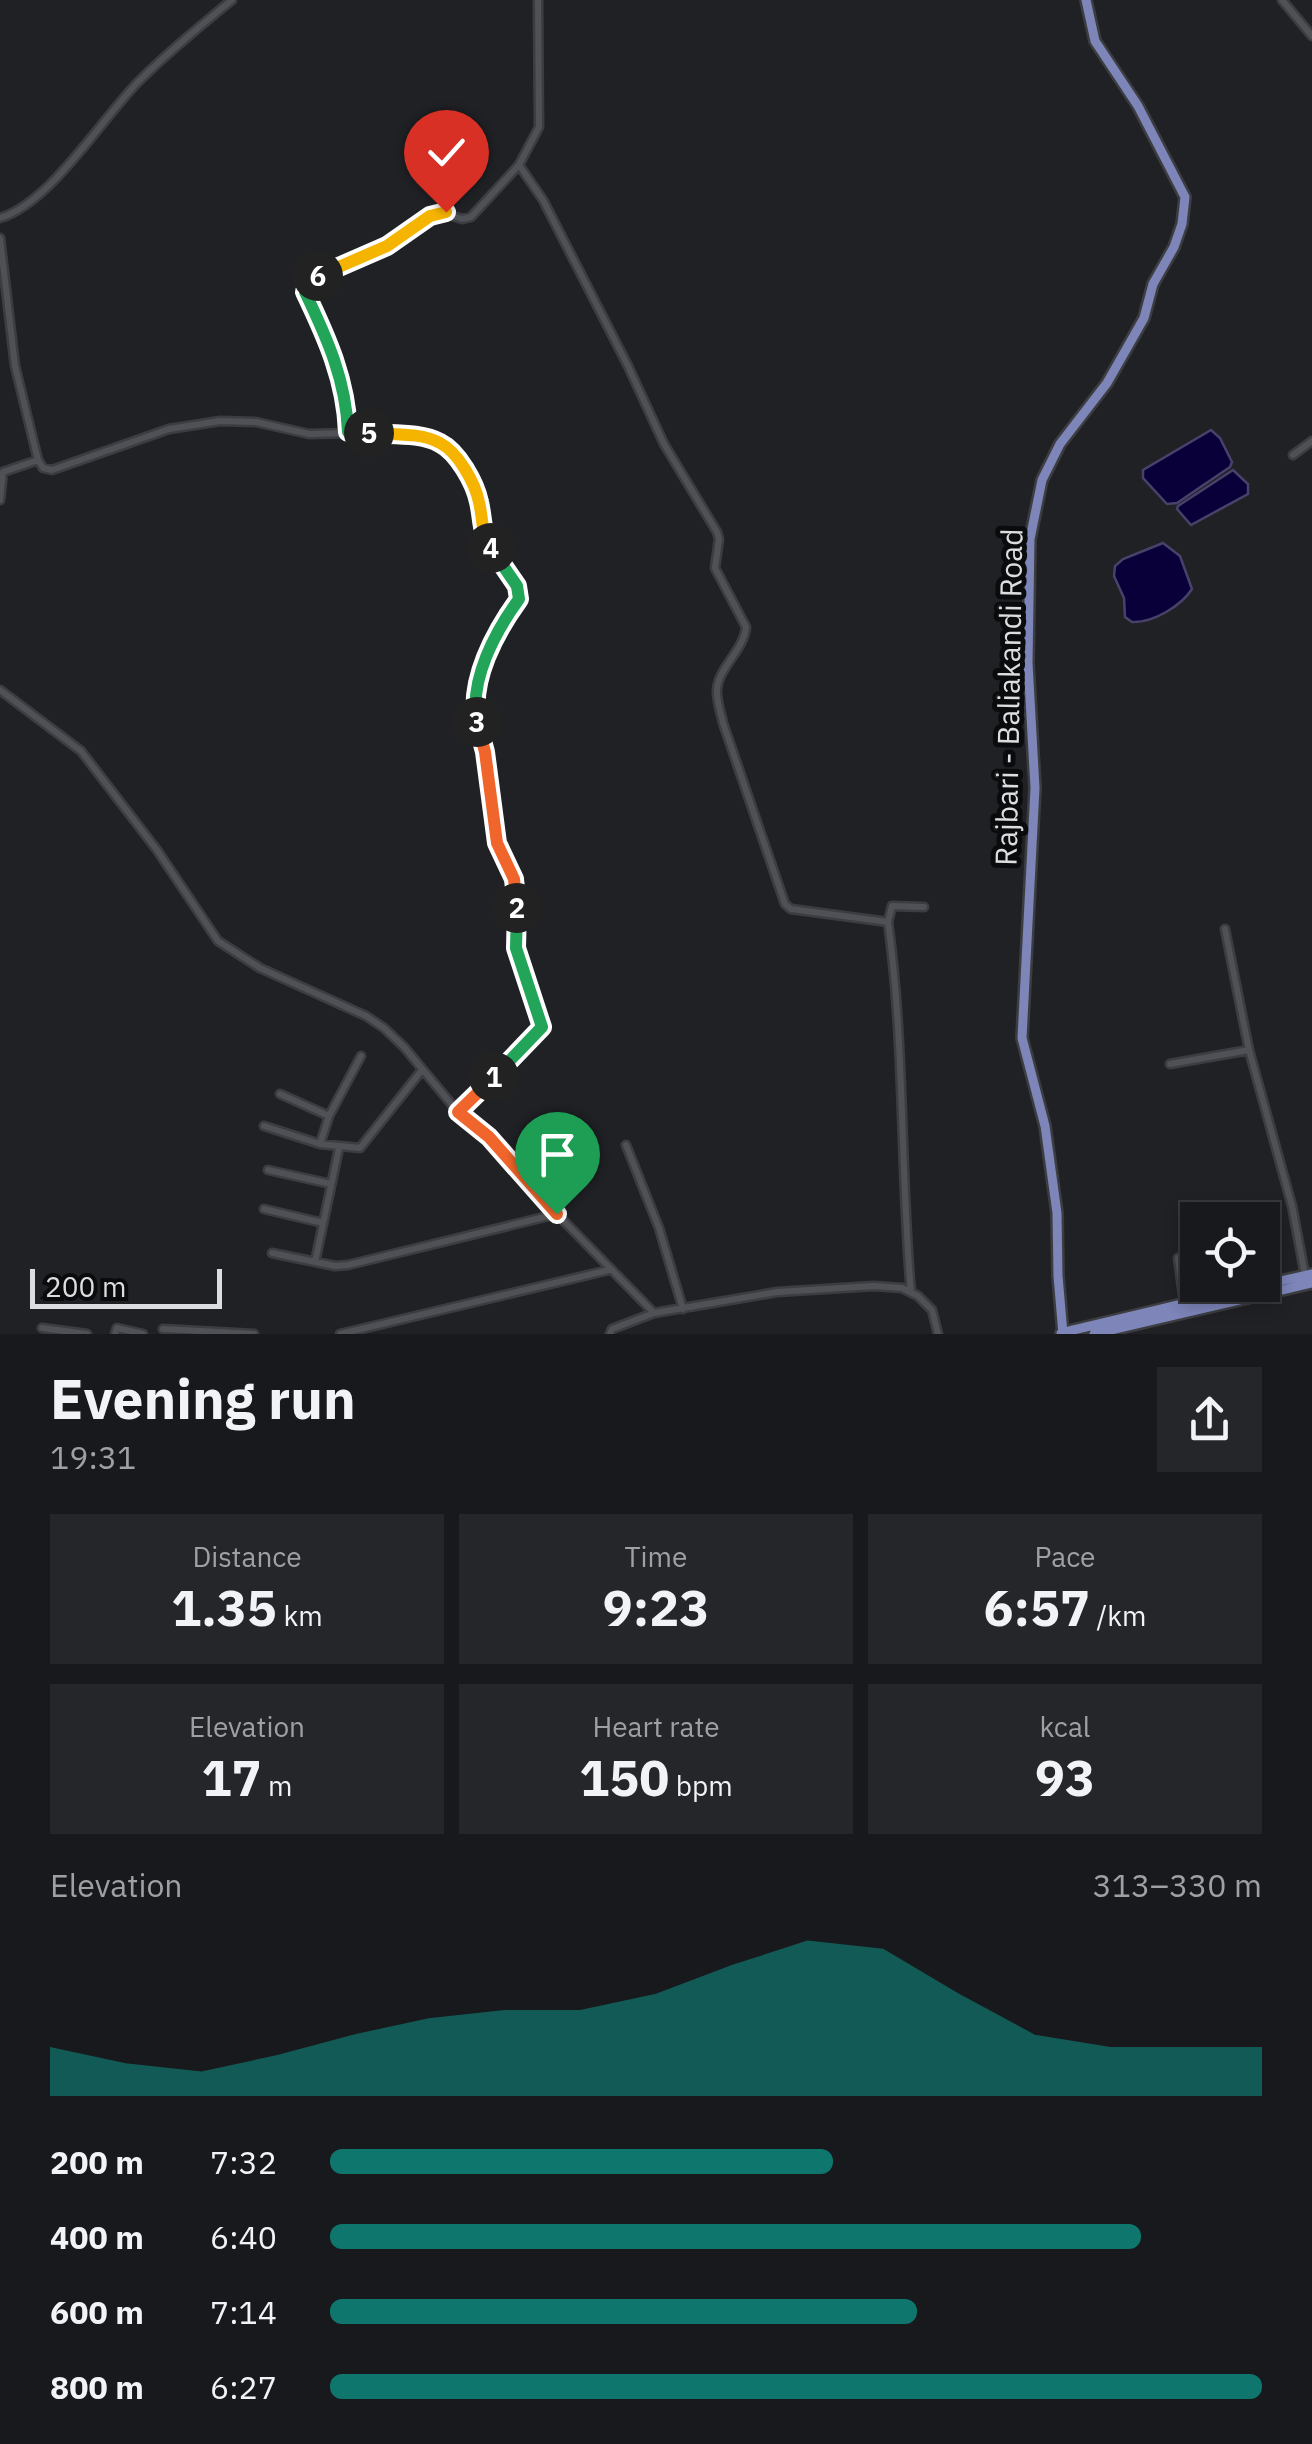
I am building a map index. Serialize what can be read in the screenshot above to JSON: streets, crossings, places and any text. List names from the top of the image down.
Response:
{
  "streets": {
    "main road": ["Rajbari - Baliakandi Road"]
  },
  "scale_bar": "200 m",
  "page": {
    "pins": [
      "6",
      "5",
      "4",
      "3",
      "2",
      "1"
    ],
    "scale": "200 m",
    "heading": ["Evening run", "19:31"],
    "stats": [
      ["Distance", "1.35 km"],
      ["Time", "9:23"],
      ["Pace", "6:57 /km"],
      ["Elevation", "17 m"],
      ["Heart rate", "150 bpm"],
      ["kcal", "93"]
    ],
    "chart": ["Elevation", "313–330 m"],
    "list": [
      {
        "name": "200 m",
        "note": "7:32"
      },
      {
        "name": "400 m",
        "note": "6:40"
      },
      {
        "name": "600 m",
        "note": "7:14"
      },
      {
        "name": "800 m",
        "note": "6:27"
      }
    ]
  }
}
